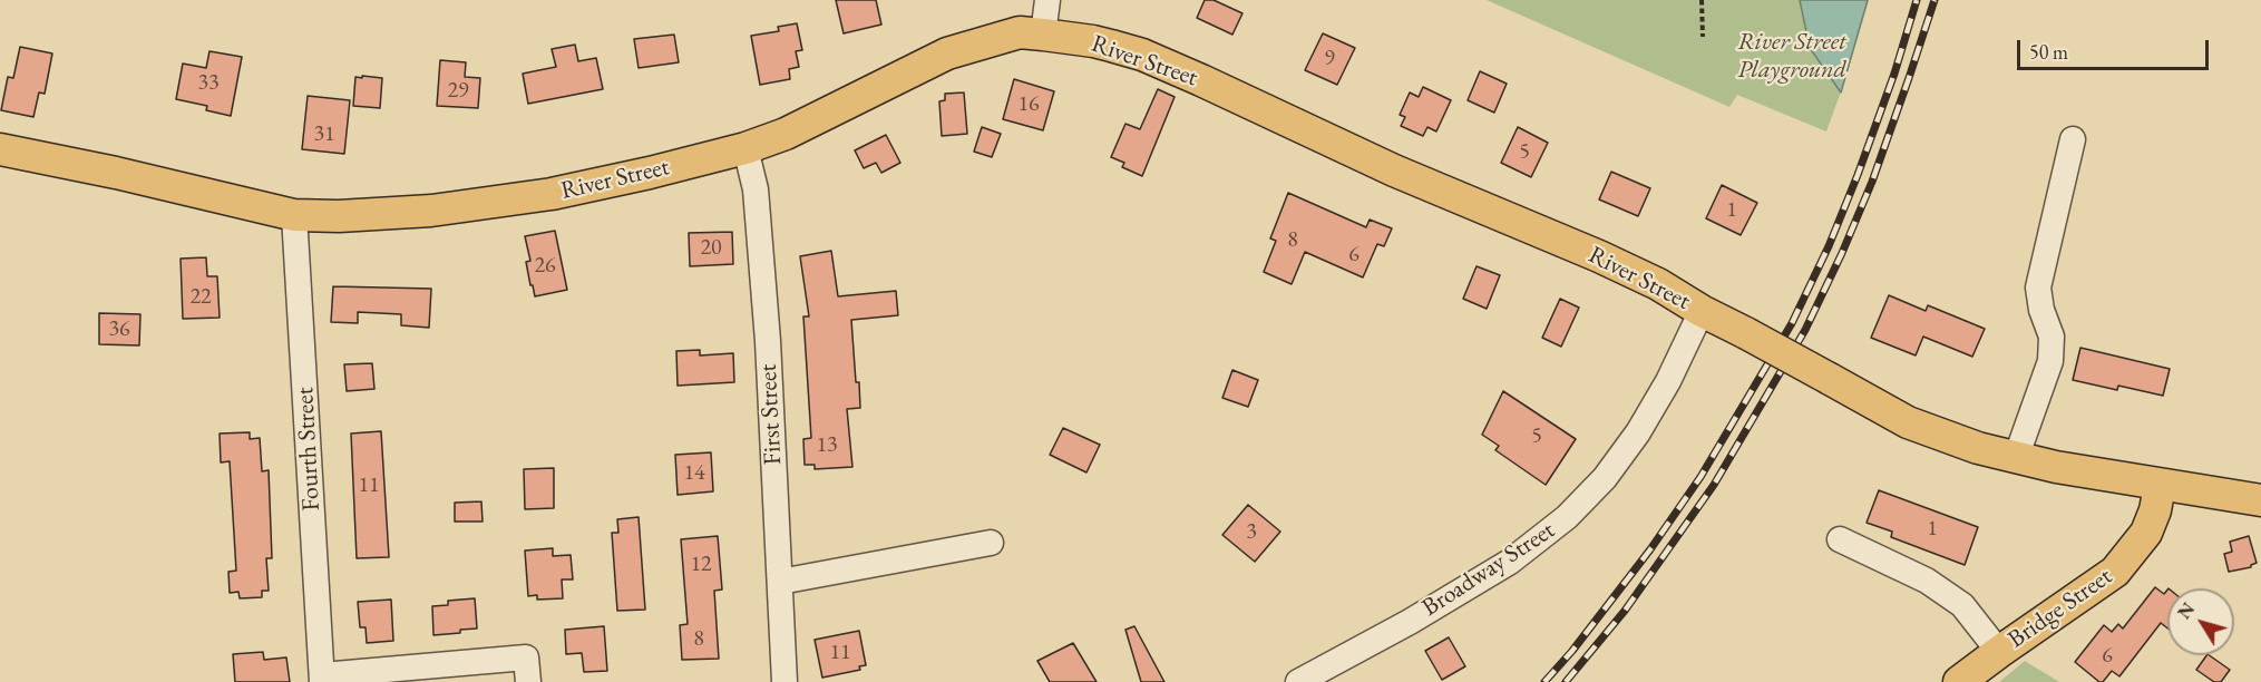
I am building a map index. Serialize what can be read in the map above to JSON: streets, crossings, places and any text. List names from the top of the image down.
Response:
{
  "streets": {
    "main road": ["River Street", "Bridge Street"],
    "street": ["First Street", "Fourth Street", "Broadway Street"]
  },
  "crossings": [
    ["River Street", "First Street"],
    ["River Street", "Fourth Street"],
    ["River Street", "Broadway Street"],
    ["River Street", "Bridge Street"]
  ],
  "parks": ["River Street Playground"],
  "house_numbers": [
    "9",
    "33",
    "29",
    "16",
    "31",
    "5",
    "1",
    "8",
    "20",
    "6",
    "26",
    "22",
    "36",
    "5",
    "13",
    "14",
    "11",
    "1",
    "3",
    "12",
    "8",
    "11",
    "6"
  ],
  "scale_bar": "50 m",
  "north": "top left"
}
